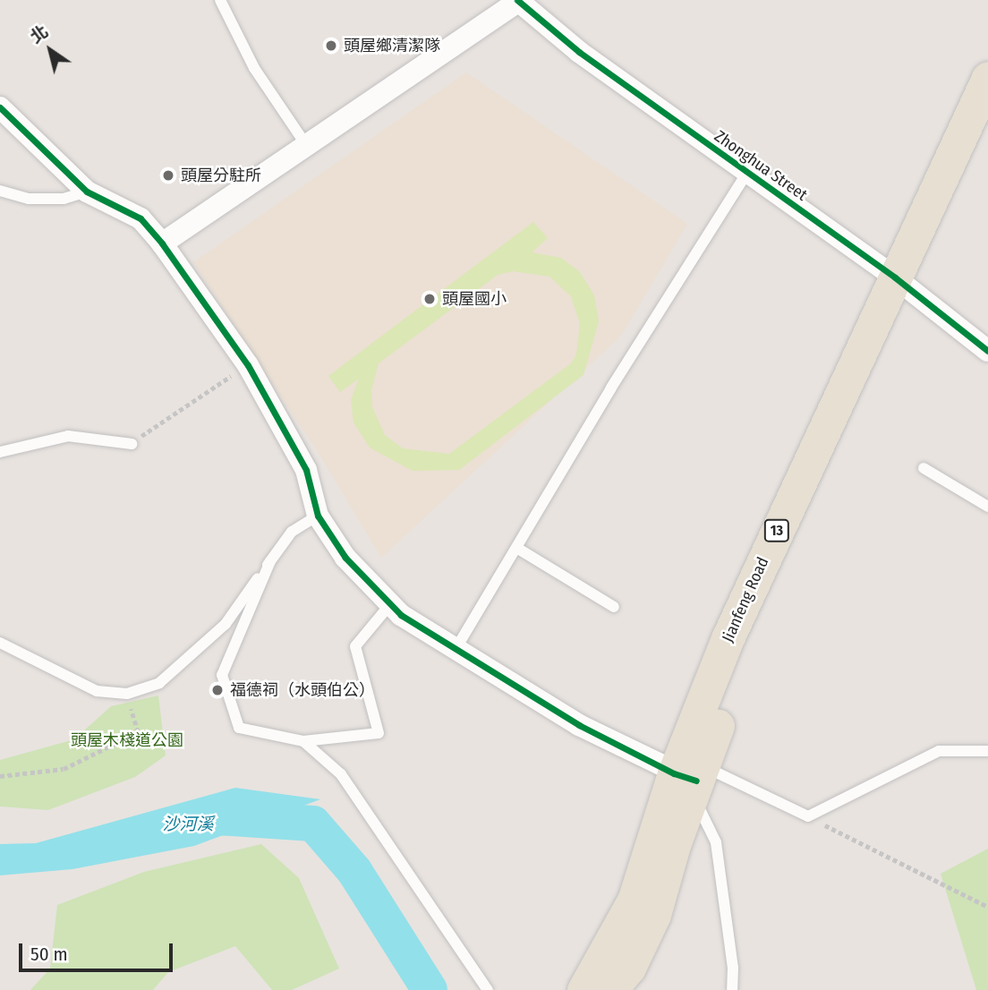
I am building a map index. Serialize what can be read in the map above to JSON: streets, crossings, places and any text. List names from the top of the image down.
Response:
{
  "streets": {
    "main road": ["13", "Jianfeng Road"],
    "street": ["Zhonghua Street"]
  },
  "crossings": [
    ["Zhonghua Street", "Jianfeng Road"]
  ],
  "water": ["沙河溪"],
  "parks": ["頭屋木棧道公園"],
  "places": [
    "頭屋鄉清潔隊",
    "頭屋分駐所",
    "頭屋國小",
    "福德祠（水頭伯公）"
  ],
  "scale_bar": "50 m",
  "north": "top left"
}
